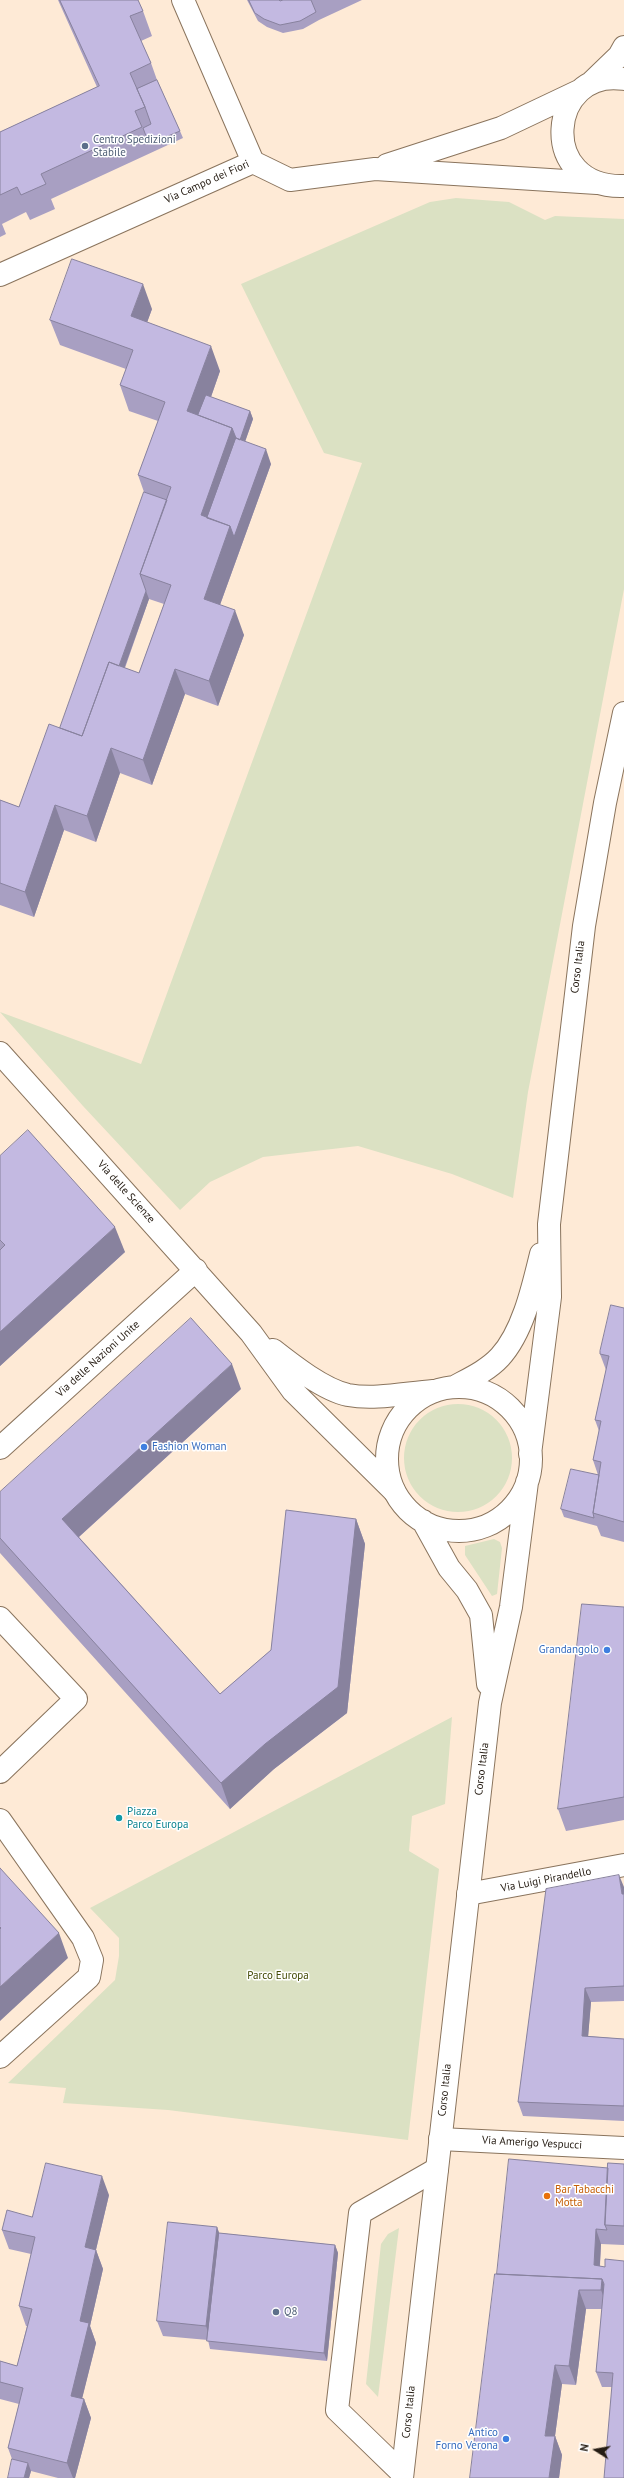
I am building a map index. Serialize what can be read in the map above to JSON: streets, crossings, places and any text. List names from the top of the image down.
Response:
{
  "streets": {
    "street": [
      "Via Campo dei Fiori",
      "Corso Italia",
      "Via delle Scienze",
      "Via delle Nazioni Unite",
      "Via Luigi Pirandello",
      "Via Amerigo Vespucci"
    ]
  },
  "crossings": [
    ["Corso Italia", "Via Luigi Pirandello"],
    ["Corso Italia", "Via Amerigo Vespucci"],
    ["Via delle Scienze", "Via delle Nazioni Unite"]
  ],
  "parks": ["Parco Europa"],
  "places": [
    "Centro Spedizioni Stabile",
    "Fashion Woman",
    "Grandangolo",
    "Piazza Parco Europa",
    "Bar Tabacchi Motta",
    "Q8",
    "Antico Forno Verona"
  ],
  "north": "left"
}
